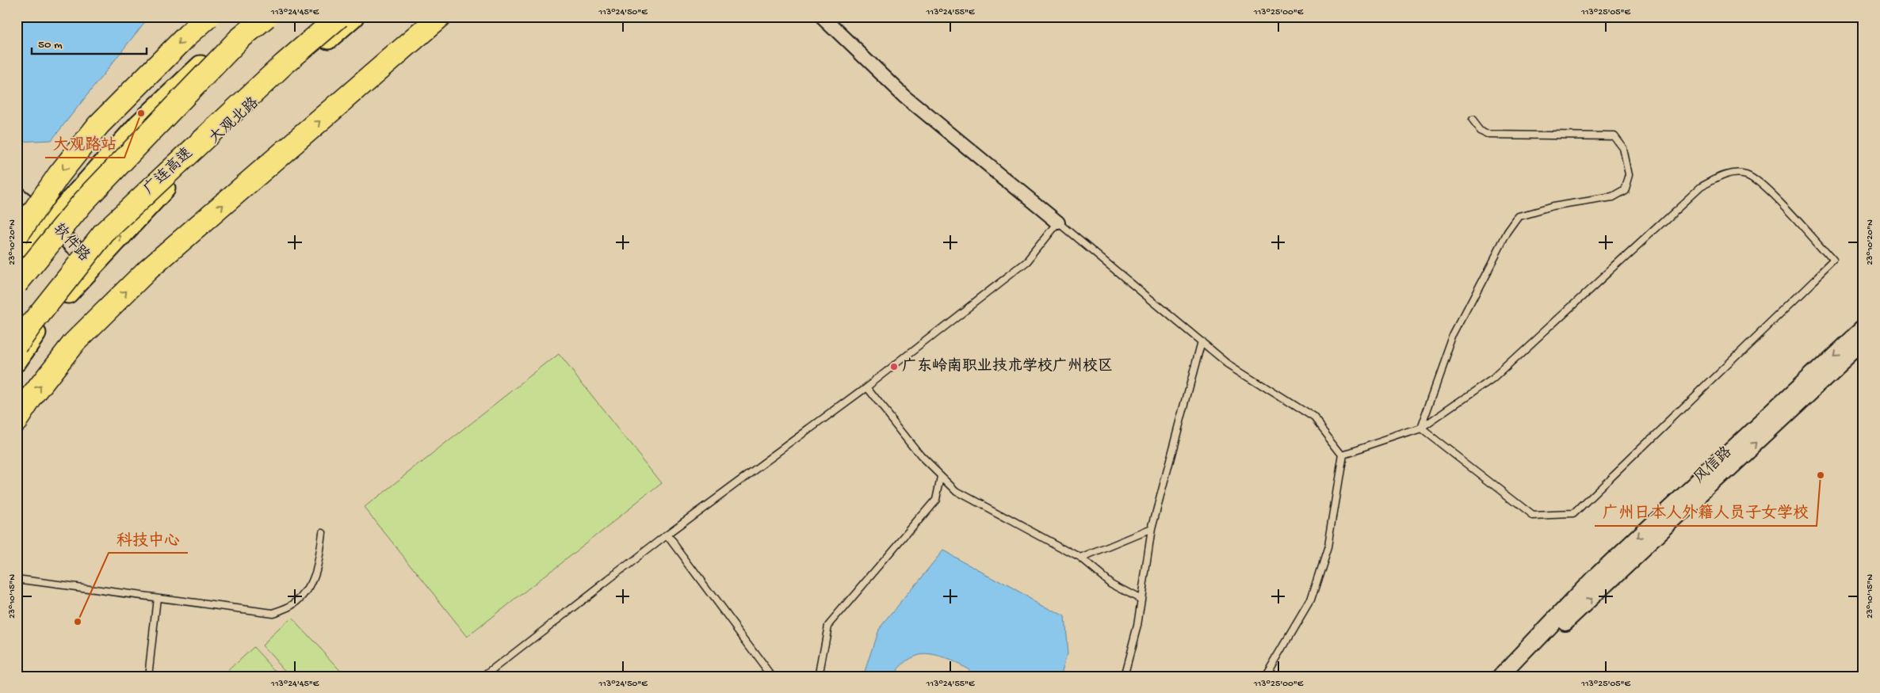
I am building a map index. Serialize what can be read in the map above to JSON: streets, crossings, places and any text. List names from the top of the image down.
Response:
{
  "streets": {
    "highway": ["广连高速"],
    "main road": ["大观北路"],
    "street": ["软件路", "风信路"]
  },
  "crossings": [
    ["大观北路", "软件路"]
  ],
  "places": [
    "大观路站",
    "广东岭南职业技术学校广州校区",
    "广州日本人外籍人员子女学校",
    "科技中心"
  ],
  "scale_bar": "50 m",
  "coordinates": [
    "113°24'45\"E",
    "113°24'50\"E",
    "113°24'55\"E",
    "113°25'00\"E",
    "113°25'05\"E",
    "23°10'20\"N",
    "23°10'15\"N"
  ]
}
